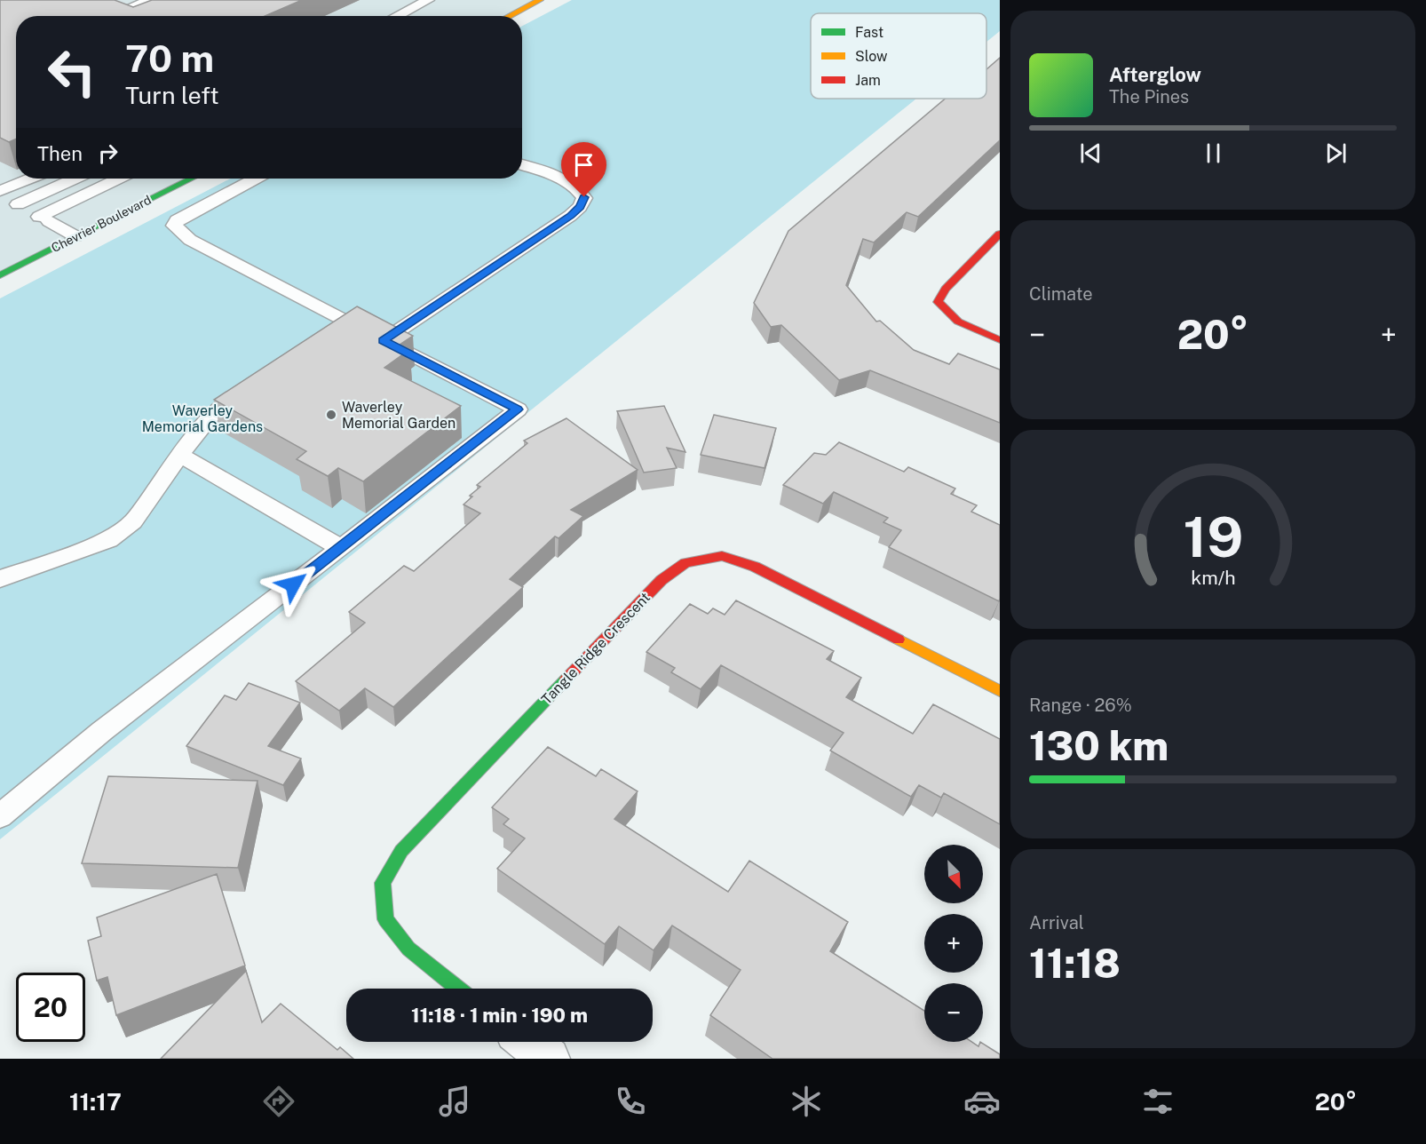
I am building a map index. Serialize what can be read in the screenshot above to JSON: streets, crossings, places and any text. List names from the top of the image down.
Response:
{
  "streets": {
    "street": ["Chevrier Boulevard", "Tangle Ridge Crescent"]
  },
  "parks": ["Waverley Memorial Gardens"],
  "places": ["Waverley Memorial Garden"],
  "legend": ["Fast", "Slow", "Jam"],
  "north": "bottom right",
  "page": {
    "turn": ["70 m", "Turn left"],
    "song": ["Afterglow", "The Pines"],
    "then": "Then",
    "tile": [
      "Climate",
      ["Range · 26%", "130 km"],
      ["Arrival", "11:18"]
    ],
    "heat": ["−", "20°", "+"],
    "map_buttons": ["+", "−"],
    "limit": "20",
    "trip": "11:18 · 1 min · 190 m",
    "tabs": ["11:17", "20°"],
    "gauge": ["19", "km/h"]
  }
}
